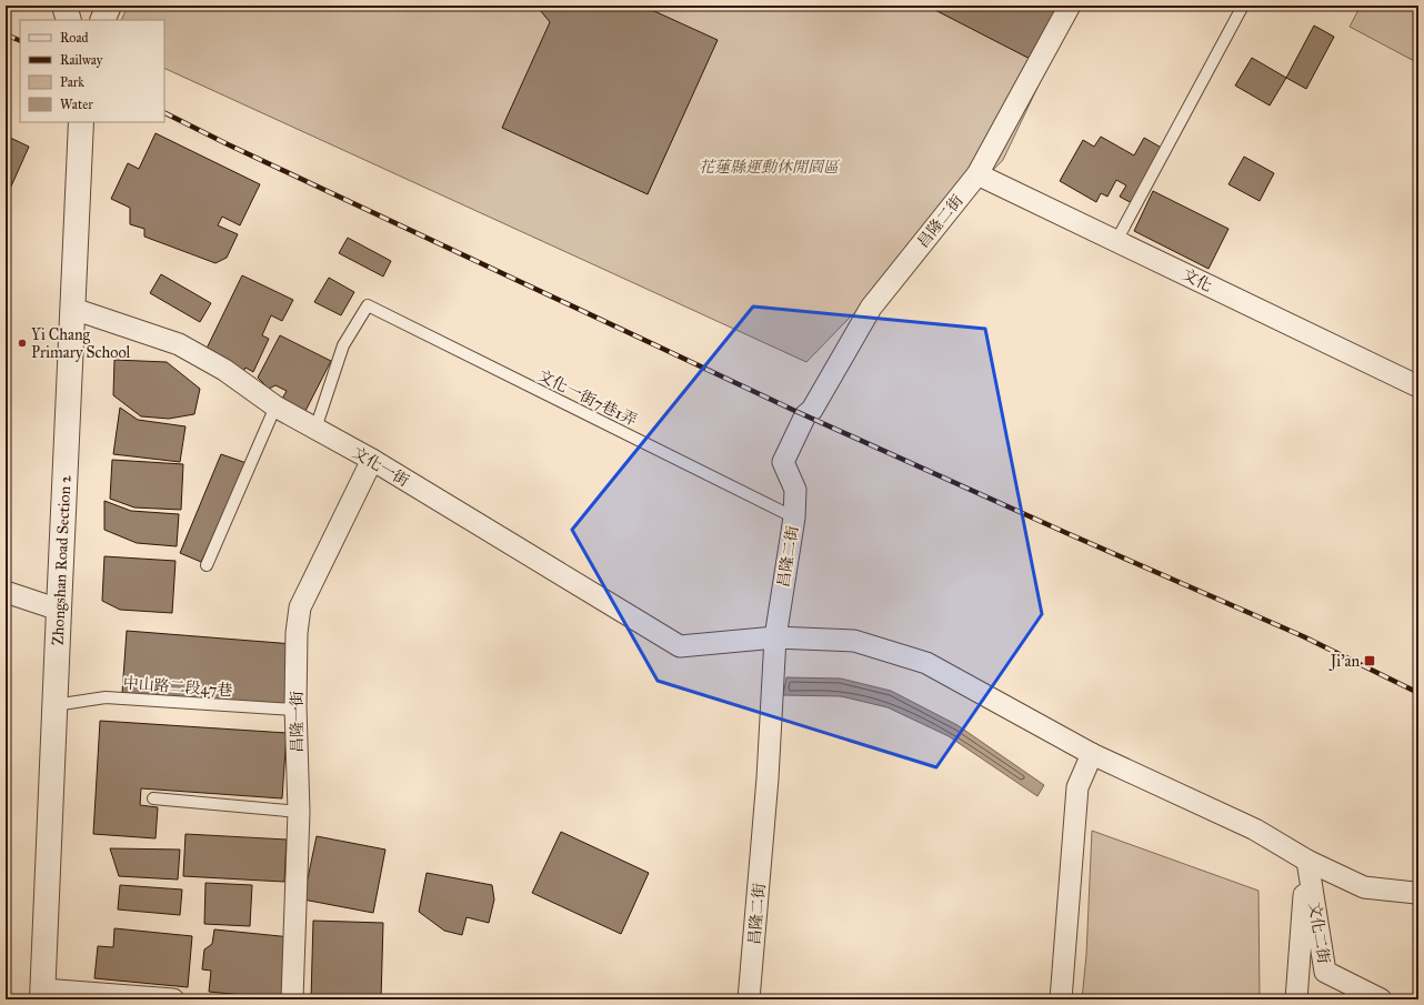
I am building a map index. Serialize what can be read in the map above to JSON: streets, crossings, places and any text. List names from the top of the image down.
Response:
{
  "streets": {
    "street": [
      "昌隆二街",
      "文化",
      "文化一街",
      "Zhongshan Road Section 2",
      "昌隆一街",
      "文化二街"
    ],
    "lane": ["文化一街7巷1弄", "中山路二段47巷"]
  },
  "crossings": [
    ["昌隆二街", "文化"],
    ["昌隆二街", "文化一街7巷1弄"],
    ["昌隆二街", "文化一街"],
    ["文化一街7巷1弄", "文化一街"],
    ["文化一街", "Zhongshan Road Section 2"],
    ["文化一街", "昌隆一街"],
    ["Zhongshan Road Section 2", "中山路二段47巷"],
    ["中山路二段47巷", "昌隆一街"]
  ],
  "parks": ["花蓮縣運動休閒園區"],
  "places": {
    "other": ["Yi Chang Primary School"],
    "transit": ["Ji'an"]
  },
  "legend": [
    "Road",
    "Railway",
    "Park",
    "Water"
  ]
}
